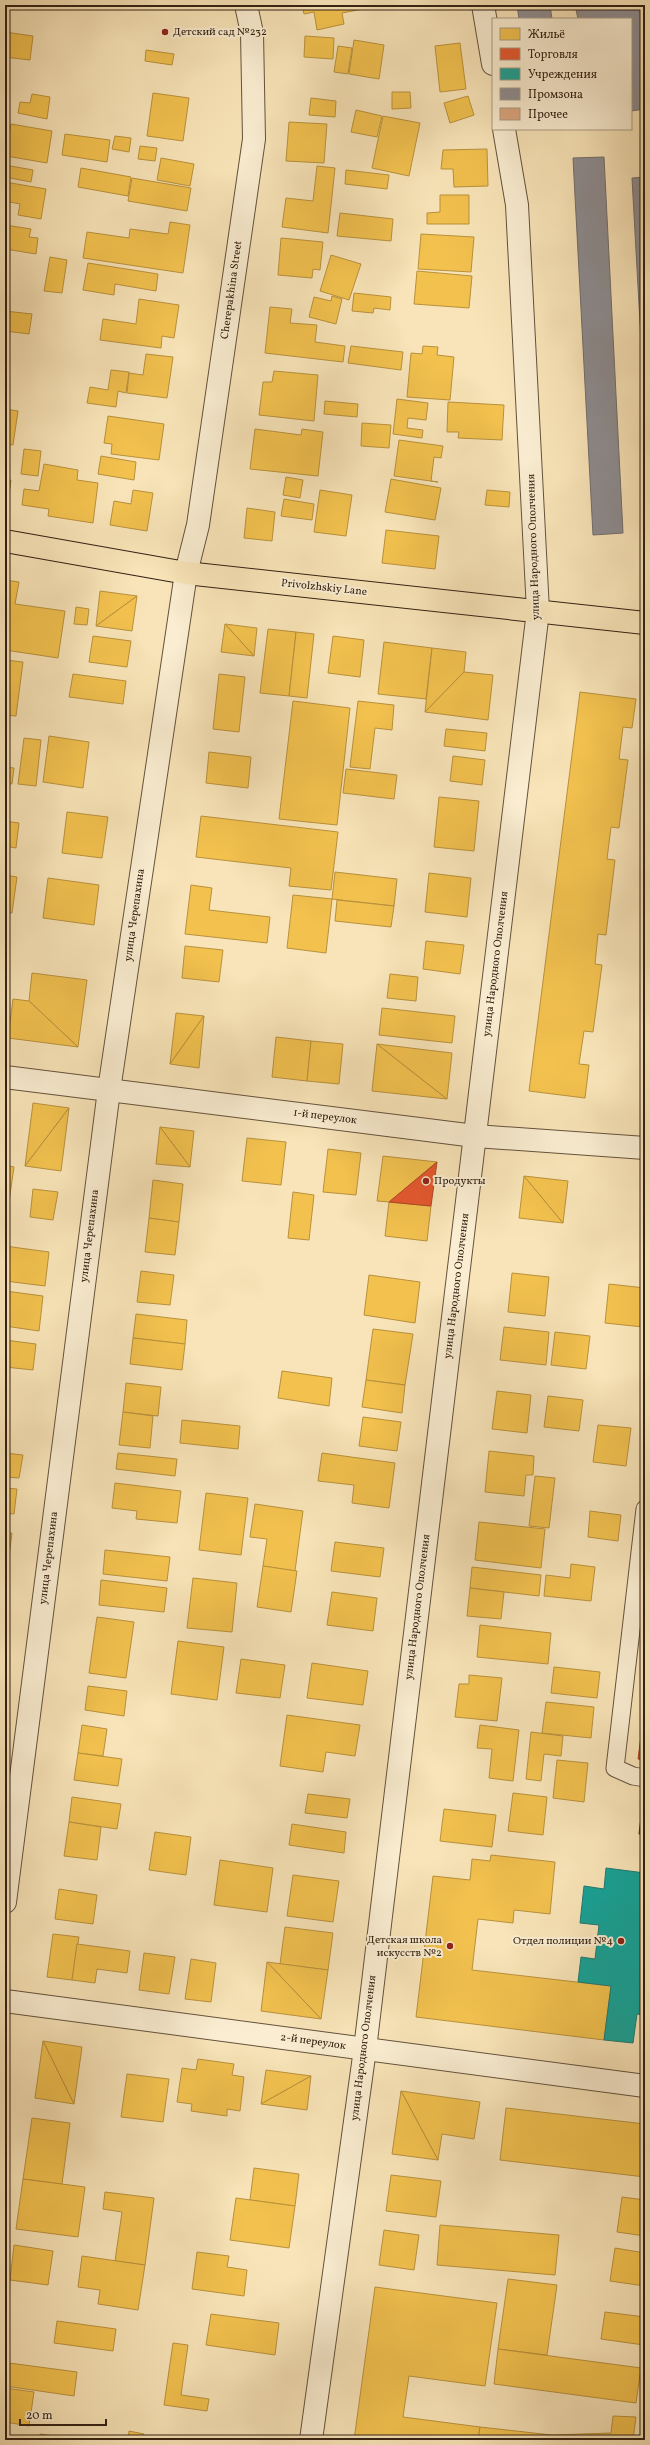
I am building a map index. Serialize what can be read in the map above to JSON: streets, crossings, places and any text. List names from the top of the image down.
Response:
{
  "streets": {
    "main road": ["Privolzhskiy Lane"],
    "street": [
      "Cherepakhina Street",
      "улица Народного Ополчения",
      "улица Черепахина",
      "1-й переулок",
      "2-й переулок"
    ]
  },
  "crossings": [
    ["Cherepakhina Street", "Privolzhskiy Lane"],
    ["Cherepakhina Street", "улица Черепахина"],
    ["улица Народного Ополчения", "Privolzhskiy Lane"],
    ["улица Народного Ополчения", "1-й переулок"],
    ["улица Народного Ополчения", "2-й переулок"],
    ["Privolzhskiy Lane", "улица Черепахина"],
    ["улица Черепахина", "1-й переулок"]
  ],
  "places": [
    "Детский сад №232",
    "Продукты",
    "Отдел полиции №4",
    "Детская школа искусств №2"
  ],
  "legend": [
    "Жильё",
    "Торговля",
    "Учреждения",
    "Промзона",
    "Прочее"
  ],
  "scale_bar": "20 m"
}
